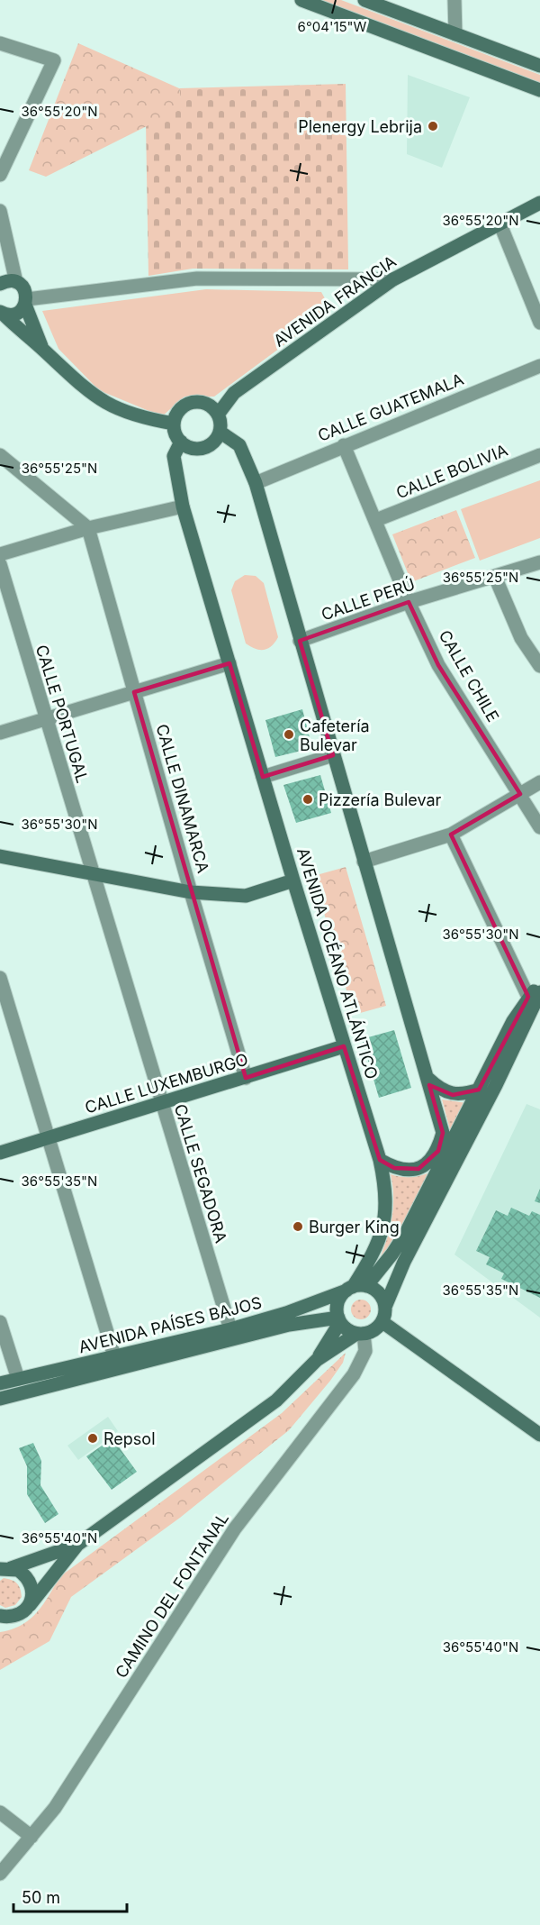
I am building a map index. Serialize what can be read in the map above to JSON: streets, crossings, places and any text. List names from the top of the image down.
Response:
{
  "streets": {
    "street": [
      "AVENIDA FRANCIA",
      "CALLE GUATEMALA",
      "CALLE BOLIVIA",
      "CALLE PERÚ",
      "CALLE CHILE",
      "CALLE PORTUGAL",
      "CALLE DINAMARCA",
      "AVENIDA OCÉANO ATLÁNTICO",
      "CALLE LUXEMBURGO",
      "CALLE SEGADORA",
      "AVENIDA PAÍSES BAJOS",
      "CAMINO DEL FONTANAL"
    ]
  },
  "crossings": [
    ["AVENIDA FRANCIA", "AVENIDA OCÉANO ATLÁNTICO"],
    ["CALLE GUATEMALA", "CALLE CHILE"],
    ["CALLE BOLIVIA", "CALLE CHILE"],
    ["CALLE PERÚ", "CALLE CHILE"],
    ["CALLE PORTUGAL", "CALLE SEGADORA"],
    ["CALLE DINAMARCA", "CALLE LUXEMBURGO"],
    ["AVENIDA OCÉANO ATLÁNTICO", "CALLE LUXEMBURGO"],
    ["AVENIDA OCÉANO ATLÁNTICO", "AVENIDA PAÍSES BAJOS"],
    ["AVENIDA OCÉANO ATLÁNTICO", "CAMINO DEL FONTANAL"],
    ["CALLE LUXEMBURGO", "CALLE SEGADORA"],
    ["CALLE SEGADORA", "AVENIDA PAÍSES BAJOS"],
    ["AVENIDA PAÍSES BAJOS", "CAMINO DEL FONTANAL"]
  ],
  "places": [
    "Plenergy Lebrija",
    "Cafetería Bulevar",
    "Pizzería Bulevar",
    "Burger King",
    "Repsol"
  ],
  "scale_bar": "50 m",
  "coordinates": [
    "6°04'15\"W",
    "36°55'20\"N",
    "36°55'25\"N",
    "36°55'30\"N",
    "36°55'35\"N",
    "36°55'40\"N"
  ]
}
